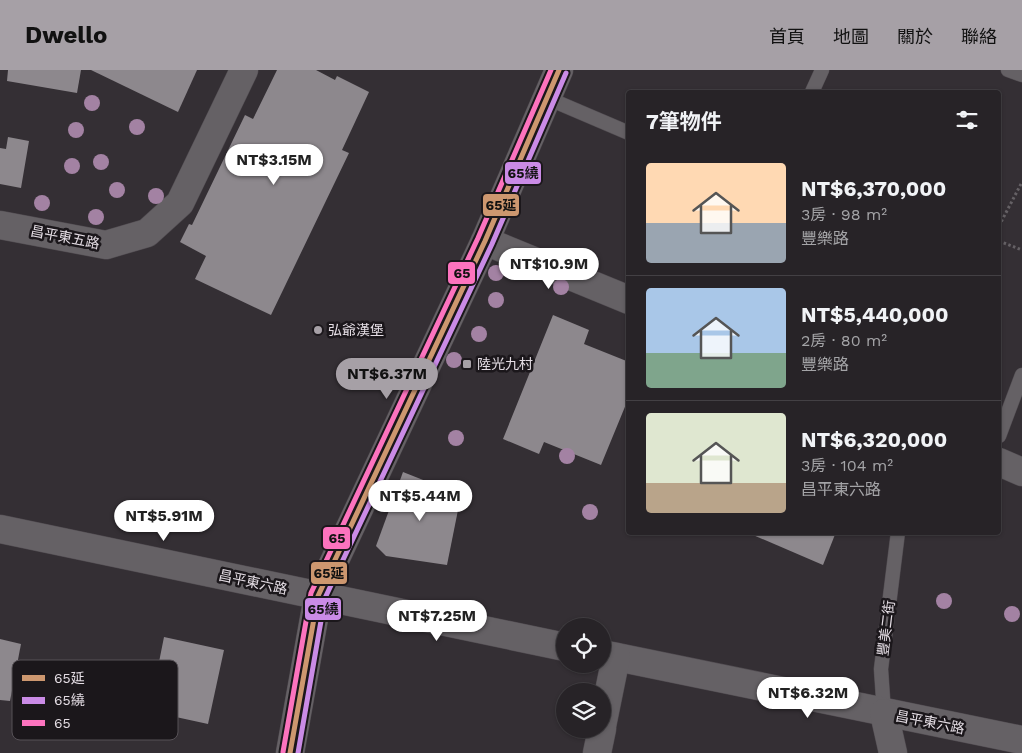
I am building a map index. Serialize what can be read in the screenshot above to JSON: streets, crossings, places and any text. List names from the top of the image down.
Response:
{
  "streets": {
    "street": ["昌平東五路", "昌平東六路", "豐美二街"]
  },
  "crossings": [
    ["昌平東六路", "豐美二街"]
  ],
  "places": {
    "other": ["弘爺漢堡"],
    "transit": ["陸光九村"]
  },
  "lines": ["transit line 65延", "transit line 65", "transit line 65繞"],
  "legend": ["65延", "65繞", "65"],
  "page": {
    "header": "Dwello",
    "nav": [
      "首頁",
      "地圖",
      "關於",
      "聯絡"
    ],
    "heading": "7筆物件",
    "price": [
      "NT$3.15M",
      "NT$10.9M",
      "NT$6.37M",
      "NT$5.44M",
      "NT$5.91M",
      "NT$7.25M",
      "NT$6.32M"
    ],
    "list": [
      {
        "name": "NT$6,370,000",
        "note": "3房 · 98 m² · 豐樂路"
      },
      {
        "name": "NT$5,440,000",
        "note": "2房 · 80 m² · 豐樂路"
      },
      {
        "name": "NT$6,320,000",
        "note": "3房 · 104 m² · 昌平東六路"
      }
    ]
  }
}
